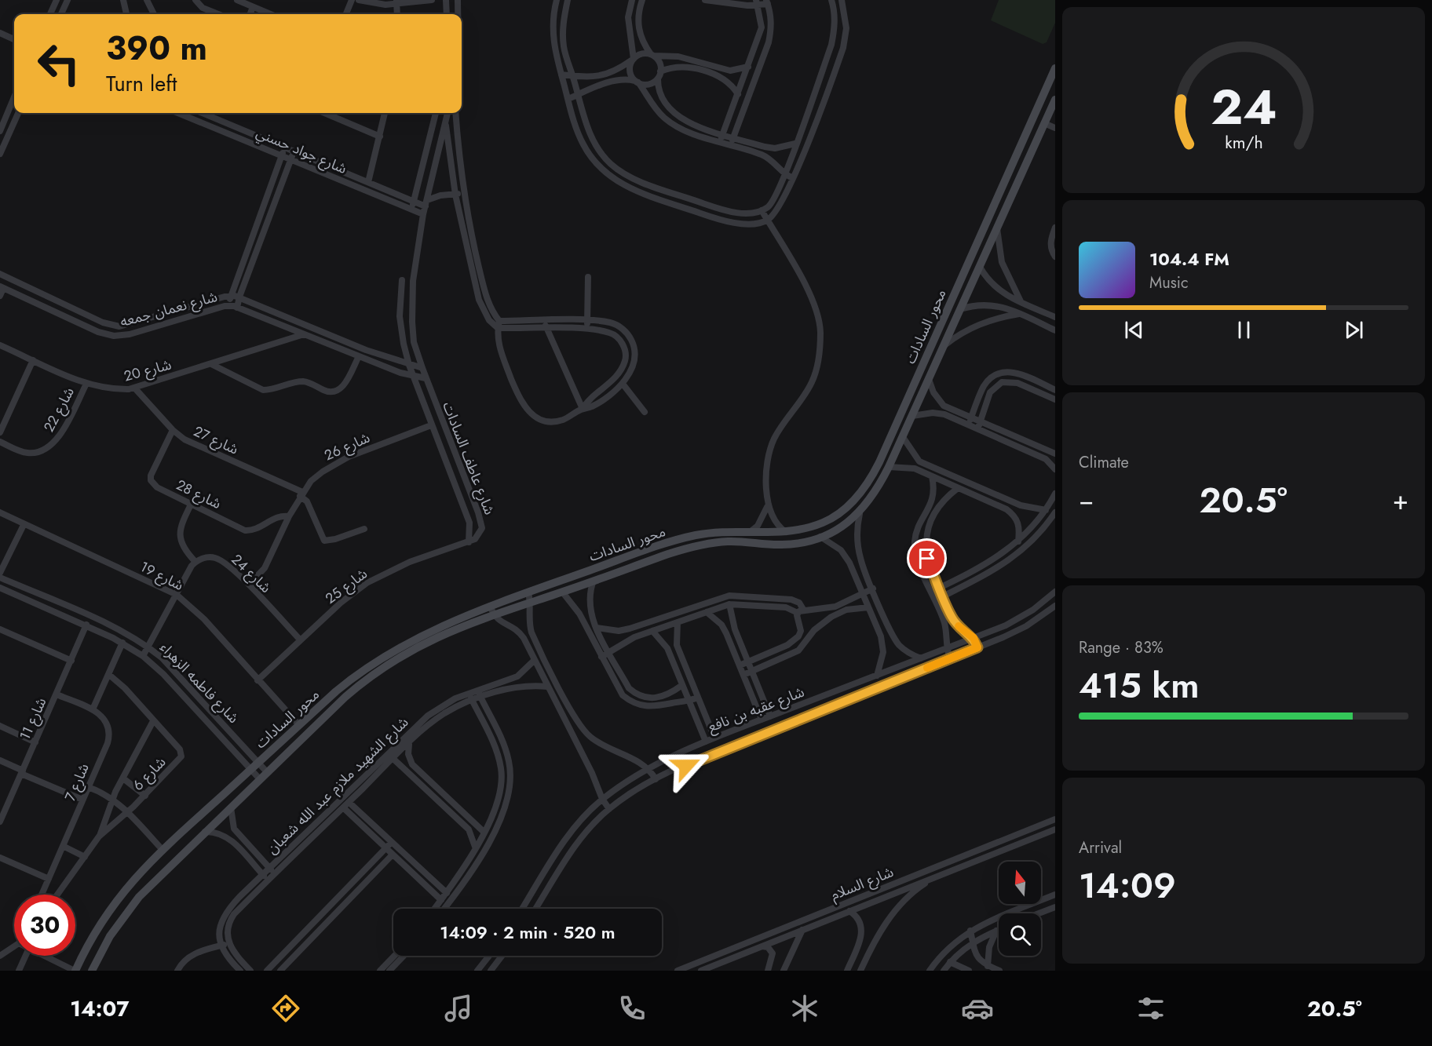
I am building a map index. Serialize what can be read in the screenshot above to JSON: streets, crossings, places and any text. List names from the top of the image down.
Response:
{
  "streets": {
    "street": [
      "شارع جواد حسني",
      "شارع نعمان جمعه",
      "محور السادات",
      "شارع 20",
      "شارع 22",
      "شارع 27",
      "شارع 26",
      "شارع عاطف السادات",
      "شارع 28",
      "شارع 24",
      "شارع 19",
      "شارع 25",
      "شارع فاطمه الزهراء",
      "شارع عقبه بن نافع",
      "شارع 11",
      "شارع 6",
      "شارع 7",
      "شارع الشهيد ملازم عبد الله شعبان",
      "شارع السلام"
    ]
  },
  "crossings": [
    ["شارع جواد حسني", "شارع عاطف السادات"],
    ["شارع نعمان جمعه", "شارع 20"],
    ["شارع نعمان جمعه", "شارع عاطف السادات"],
    ["محور السادات", "شارع 19"],
    ["محور السادات", "شارع فاطمه الزهراء"],
    ["شارع 20", "شارع 22"],
    ["شارع 20", "شارع 27"],
    ["شارع 27", "شارع 26"],
    ["شارع 27", "شارع 28"],
    ["شارع 26", "شارع عاطف السادات"],
    ["شارع 26", "شارع 28"],
    ["شارع 26", "شارع 24"],
    ["شارع عاطف السادات", "شارع 25"],
    ["شارع 24", "شارع 25"],
    ["شارع 19", "شارع 25"],
    ["شارع فاطمه الزهراء", "شارع 11"],
    ["شارع 11", "شارع 7"]
  ],
  "north": "top",
  "page": {
    "turn": ["390 m", "Turn left"],
    "song": ["104.4 FM", "Music"],
    "tile": [
      "Climate",
      ["Range · 83%", "415 km"],
      ["Arrival", "14:09"]
    ],
    "heat": ["−", "20.5°", "+"],
    "limit": "30",
    "trip": "14:09 · 2 min · 520 m",
    "tabs": ["14:07", "20.5°"],
    "gauge": ["24", "km/h"]
  }
}
